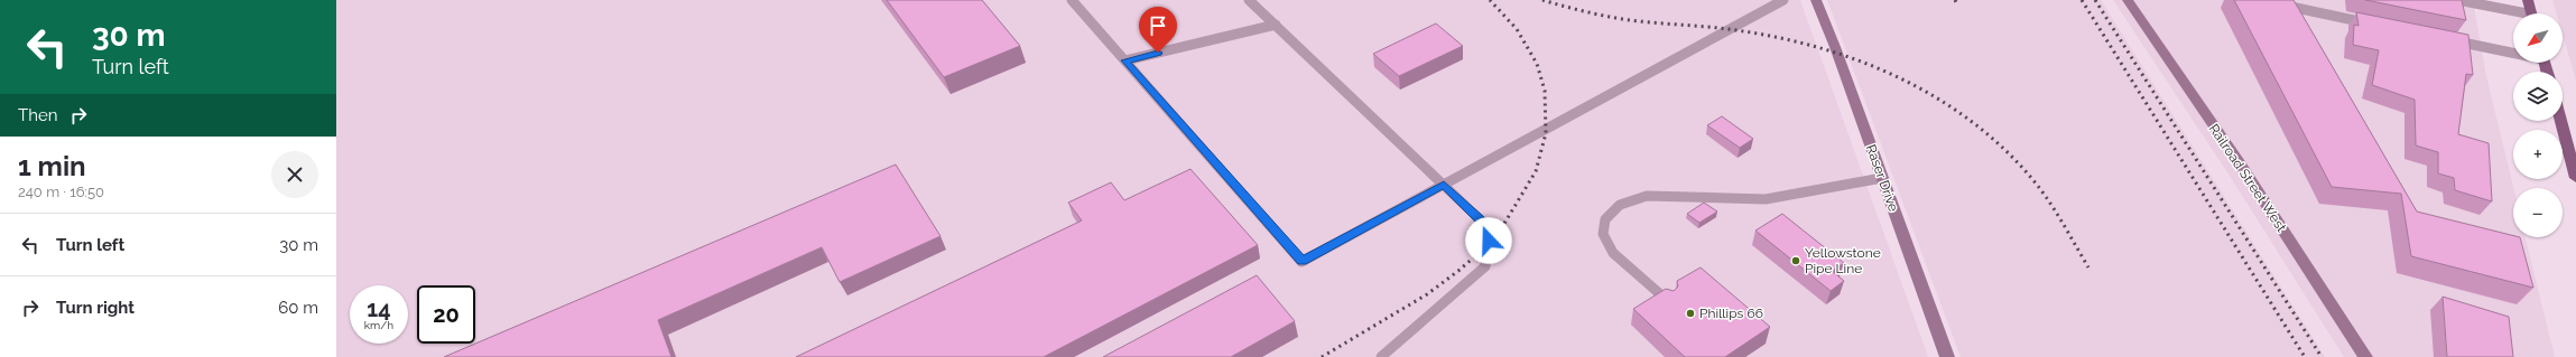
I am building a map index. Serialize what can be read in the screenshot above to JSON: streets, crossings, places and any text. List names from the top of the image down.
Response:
{
  "streets": {
    "street": ["Raser Drive", "Railroad Street West"]
  },
  "places": ["Yellowstone Pipe Line", "Phillips 66"],
  "north": "bottom left",
  "page": {
    "turn": ["30 m", "Turn left"],
    "map_buttons": ["+", "−"],
    "then": "Then",
    "heading": ["1 min", "240 m · 16:50"],
    "list": [
      {
        "name": "Turn left",
        "value": "30 m"
      },
      {
        "name": "Turn right",
        "value": "60 m"
      }
    ],
    "speed": "14 km/h",
    "limit": "20"
  }
}
